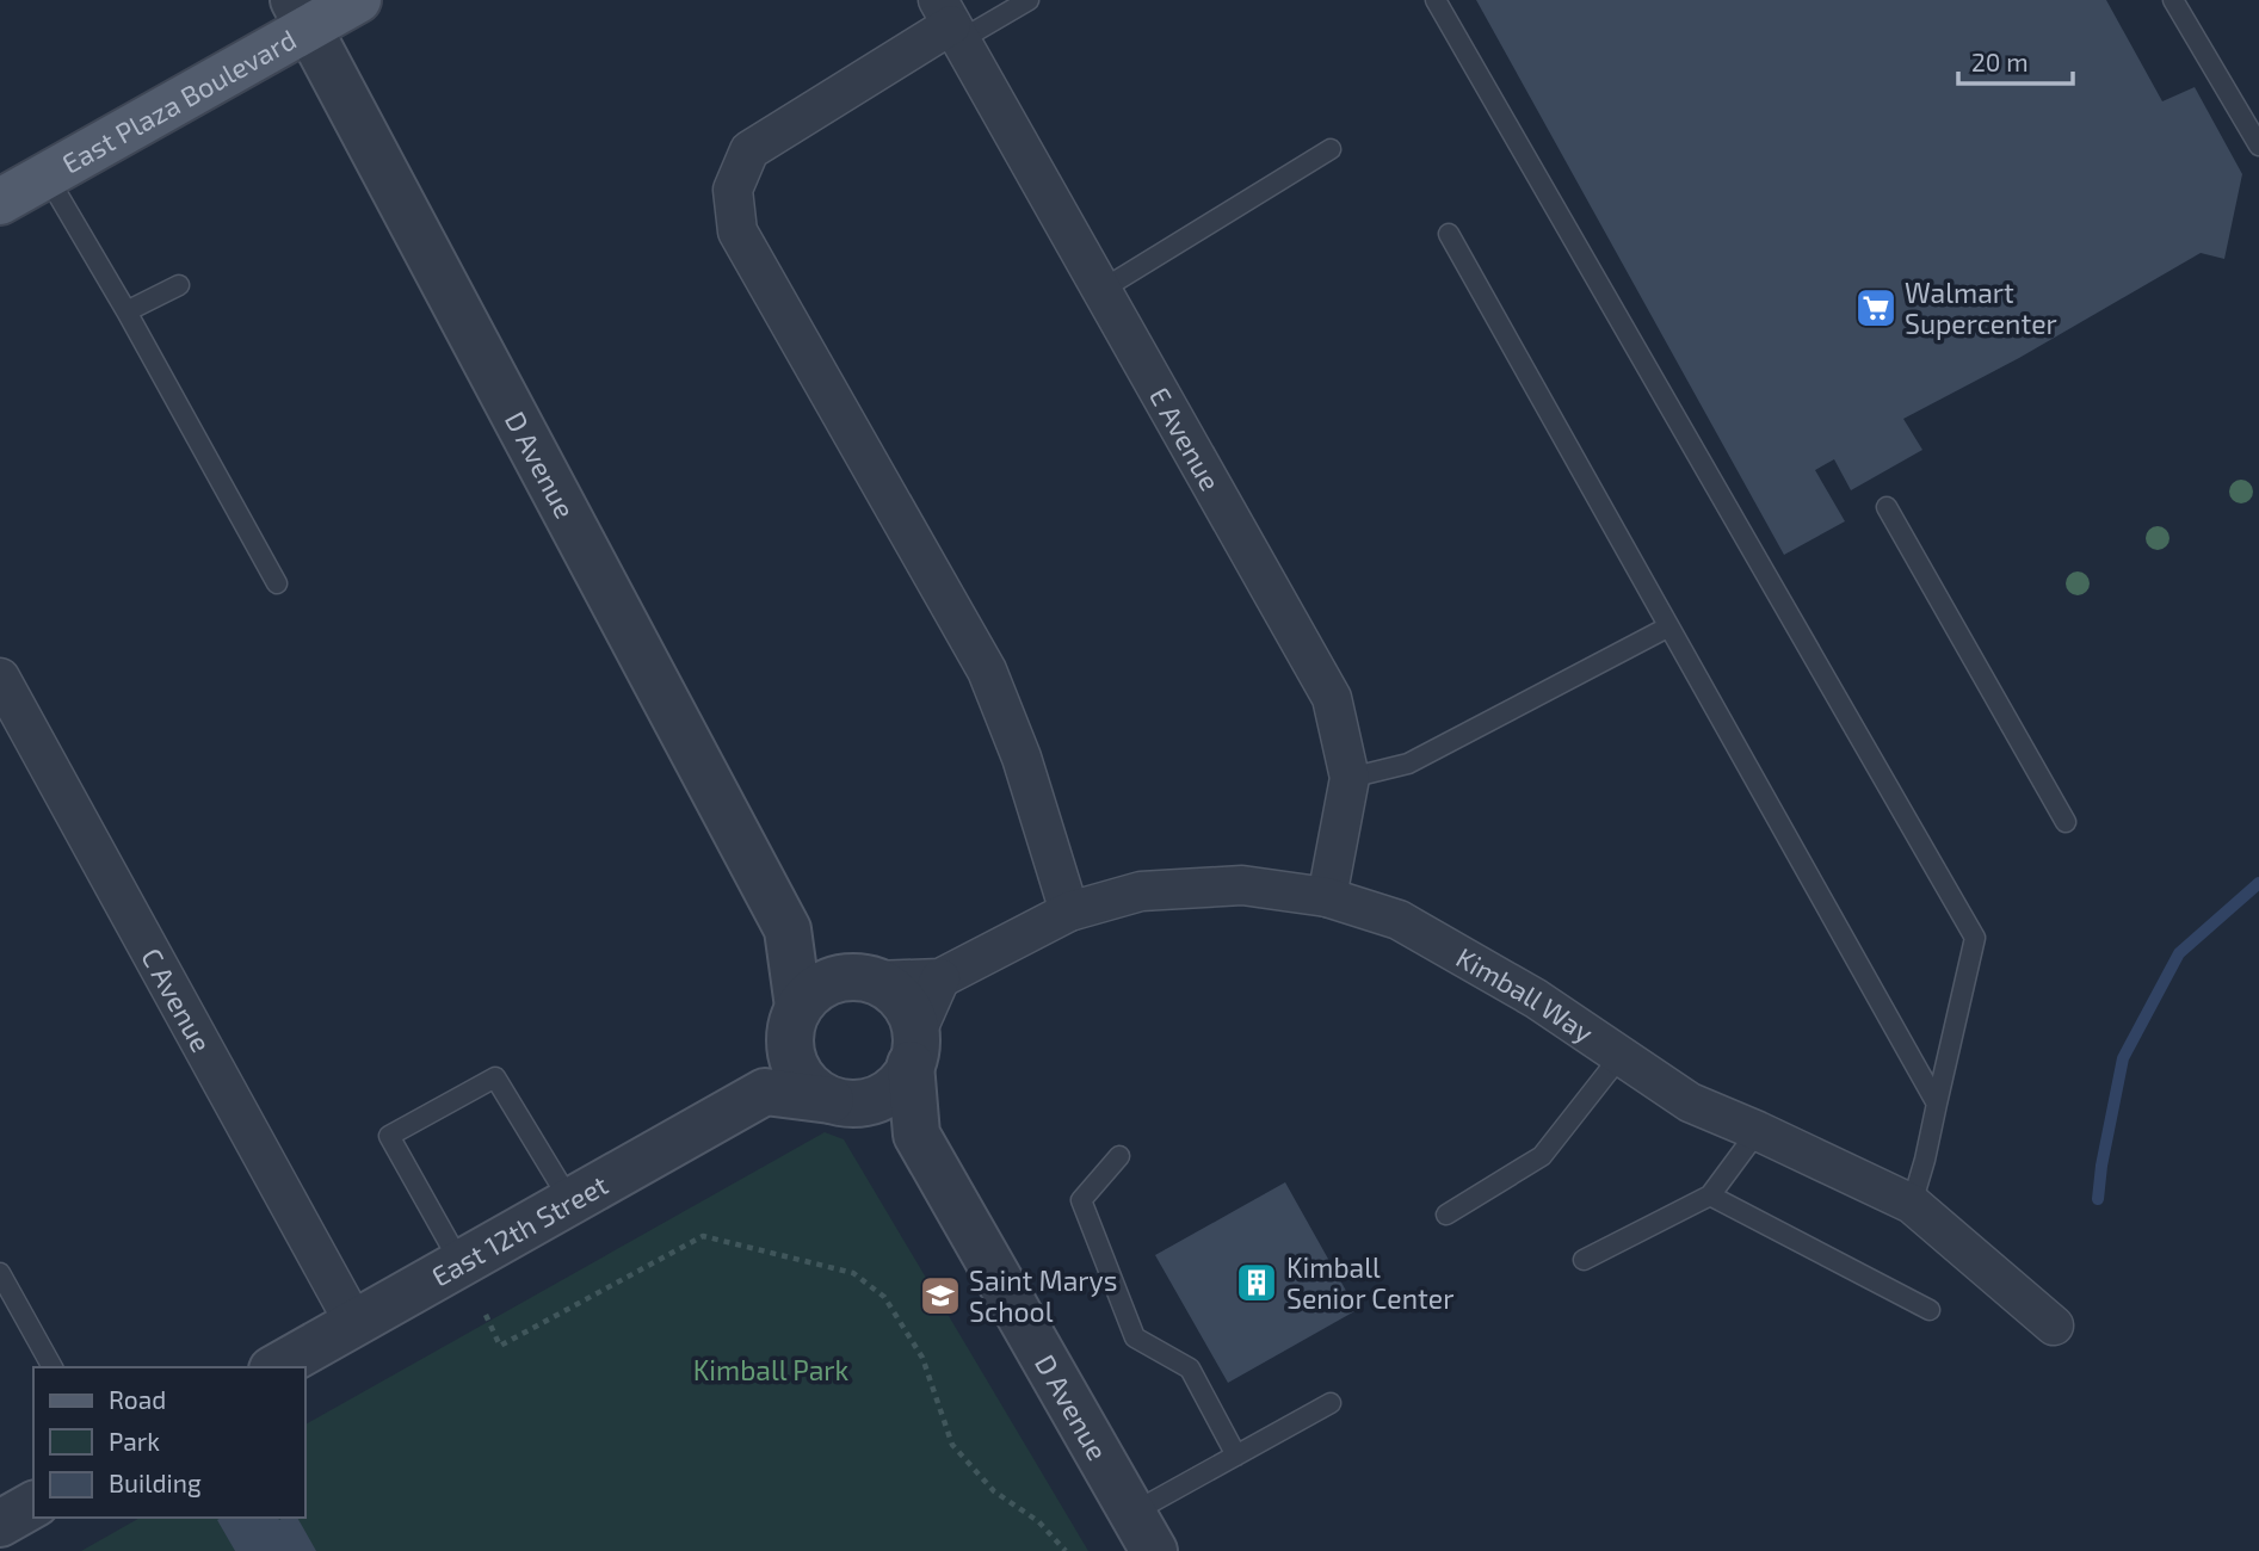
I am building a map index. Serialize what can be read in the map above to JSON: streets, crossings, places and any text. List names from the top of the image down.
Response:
{
  "streets": {
    "main road": ["East Plaza Boulevard"],
    "street": [
      "E Avenue",
      "D Avenue",
      "Kimball Way",
      "C Avenue",
      "East 12th Street"
    ]
  },
  "crossings": [
    ["East Plaza Boulevard", "D Avenue"],
    ["E Avenue", "Kimball Way"],
    ["D Avenue", "Kimball Way"],
    ["C Avenue", "East 12th Street"]
  ],
  "parks": ["Kimball Park"],
  "places": {
    "supermarket": ["Walmart Supercenter"],
    "building": ["Kimball Senior Center"],
    "school or university": ["Saint Marys School"]
  },
  "legend": ["Road", "Park", "Building"],
  "scale_bar": "20 m"
}
